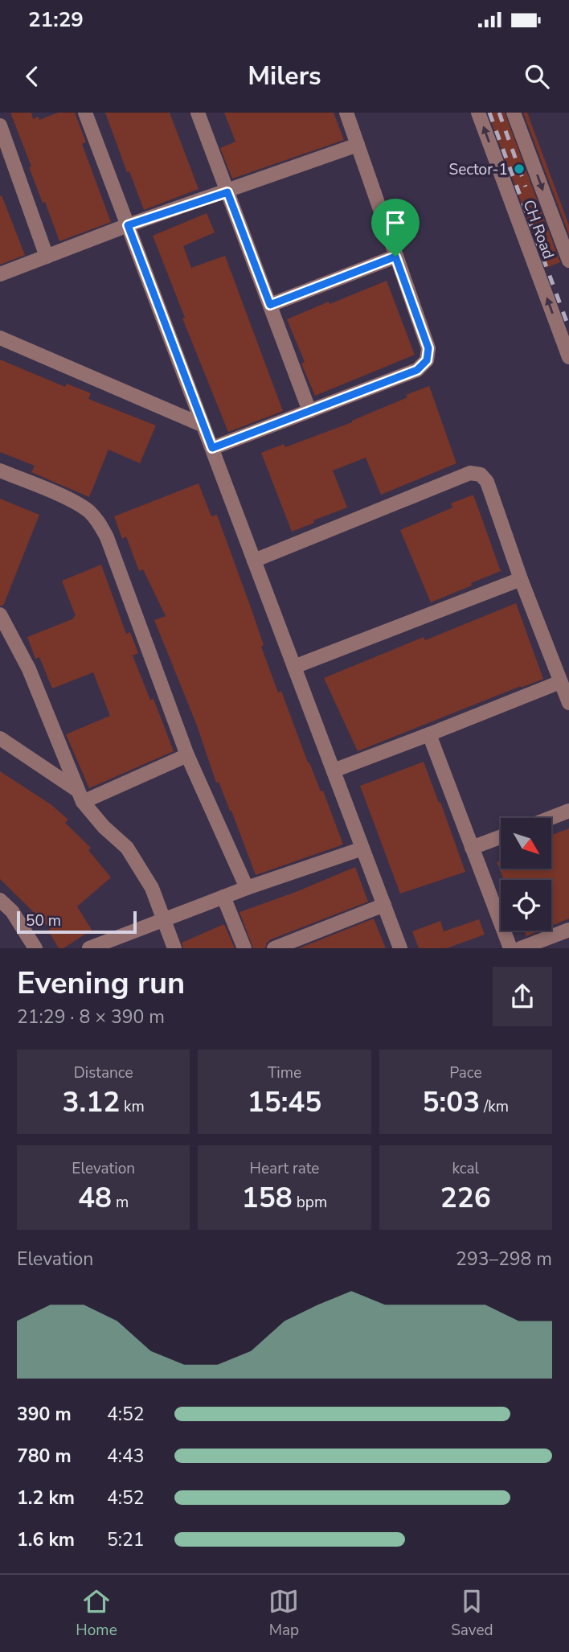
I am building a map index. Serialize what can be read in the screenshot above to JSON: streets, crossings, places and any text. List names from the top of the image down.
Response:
{
  "streets": {
    "street": ["CH Road"]
  },
  "places": ["Sector-1"],
  "scale_bar": "50 m",
  "north": "bottom right",
  "page": {
    "status": "21:29",
    "header": "Milers",
    "scale": "50 m",
    "heading": ["Evening run", "21:29 · 8 × 390 m"],
    "stats": [
      ["Distance", "3.12 km"],
      ["Time", "15:45"],
      ["Pace", "5:03 /km"],
      ["Elevation", "48 m"],
      ["Heart rate", "158 bpm"],
      ["kcal", "226"]
    ],
    "chart": ["Elevation", "293–298 m"],
    "list": [
      {
        "name": "390 m",
        "note": "4:52"
      },
      {
        "name": "780 m",
        "note": "4:43"
      },
      {
        "name": "1.2 km",
        "note": "4:52"
      },
      {
        "name": "1.6 km",
        "note": "5:21"
      }
    ],
    "tabs": ["Home", "Map", "Saved"]
  }
}
